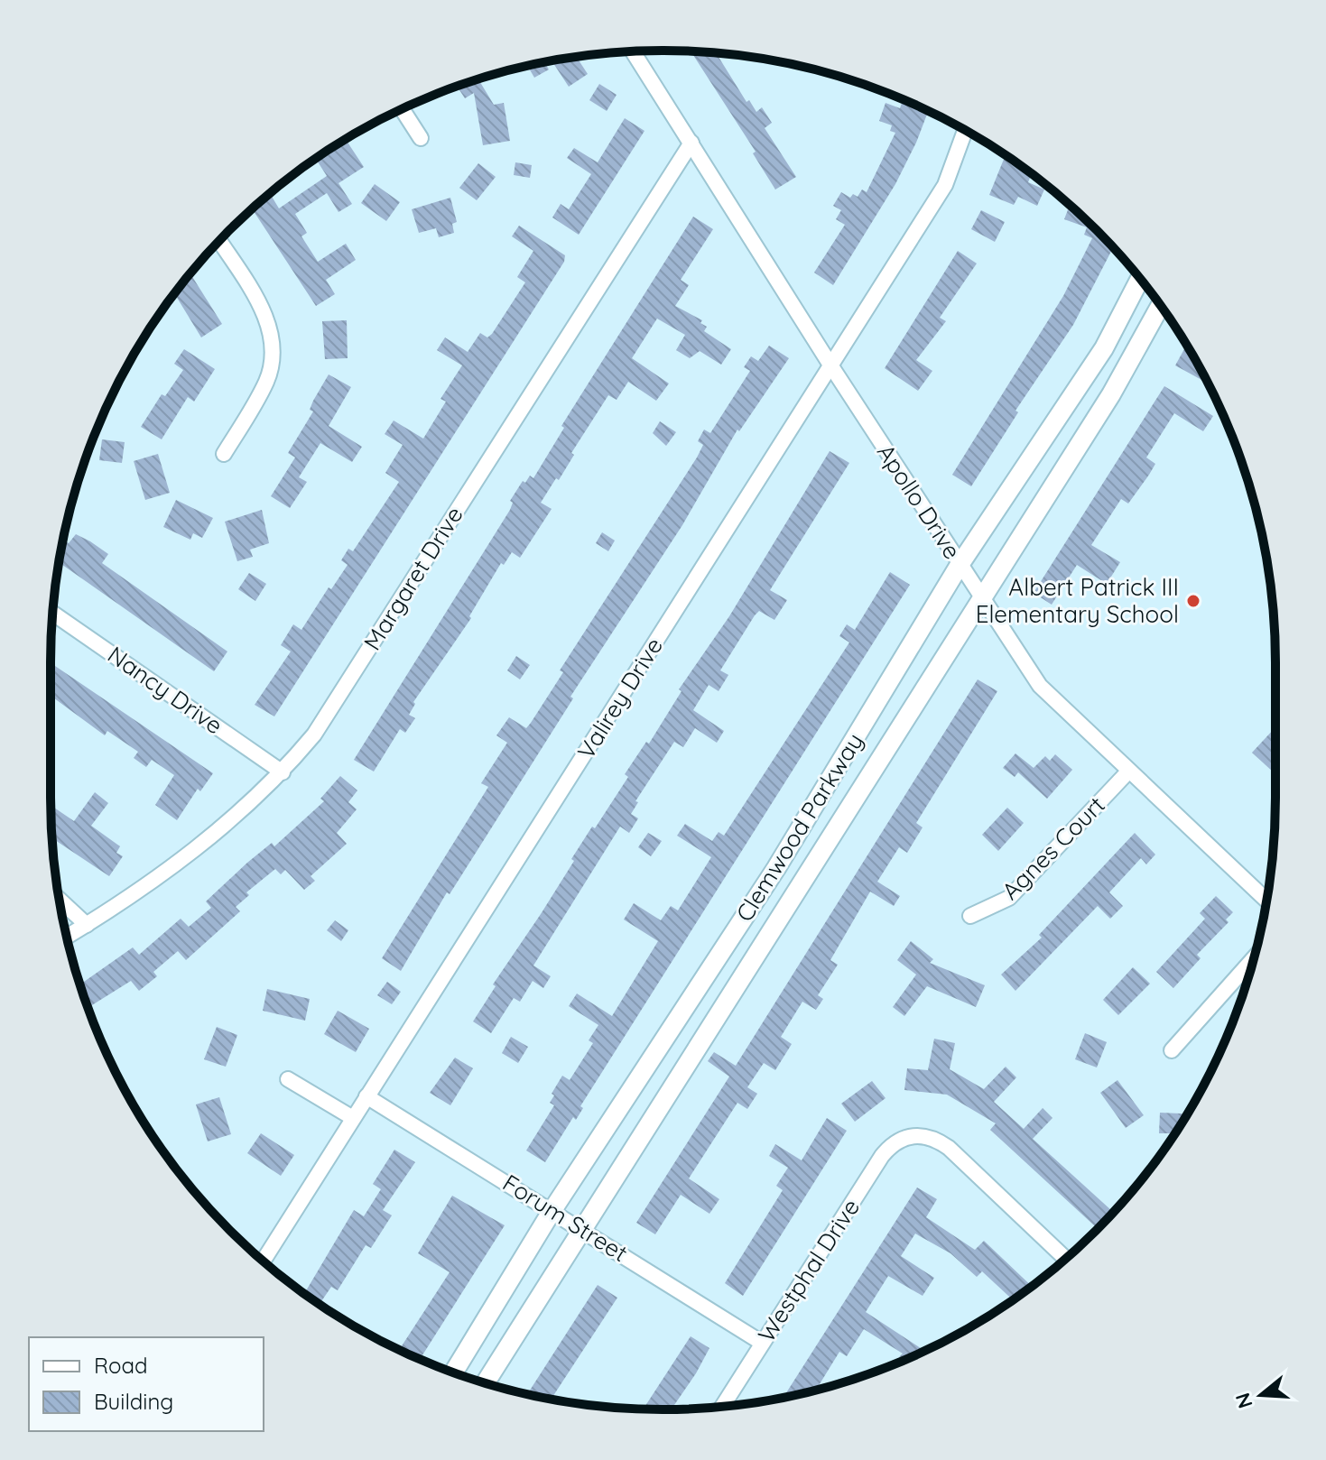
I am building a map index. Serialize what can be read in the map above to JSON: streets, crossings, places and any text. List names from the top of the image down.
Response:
{
  "streets": {
    "street": [
      "Apollo Drive",
      "Margaret Drive",
      "Nancy Drive",
      "Valirey Drive",
      "Clemwood Parkway",
      "Agnes Court",
      "Forum Street",
      "Westphal Drive"
    ]
  },
  "crossings": [
    ["Apollo Drive", "Margaret Drive"],
    ["Apollo Drive", "Valirey Drive"],
    ["Apollo Drive", "Clemwood Parkway"],
    ["Apollo Drive", "Agnes Court"],
    ["Margaret Drive", "Nancy Drive"],
    ["Valirey Drive", "Forum Street"],
    ["Clemwood Parkway", "Forum Street"],
    ["Forum Street", "Westphal Drive"]
  ],
  "places": ["Albert Patrick III Elementary School"],
  "legend": ["Road", "Building"],
  "north": "left"
}
